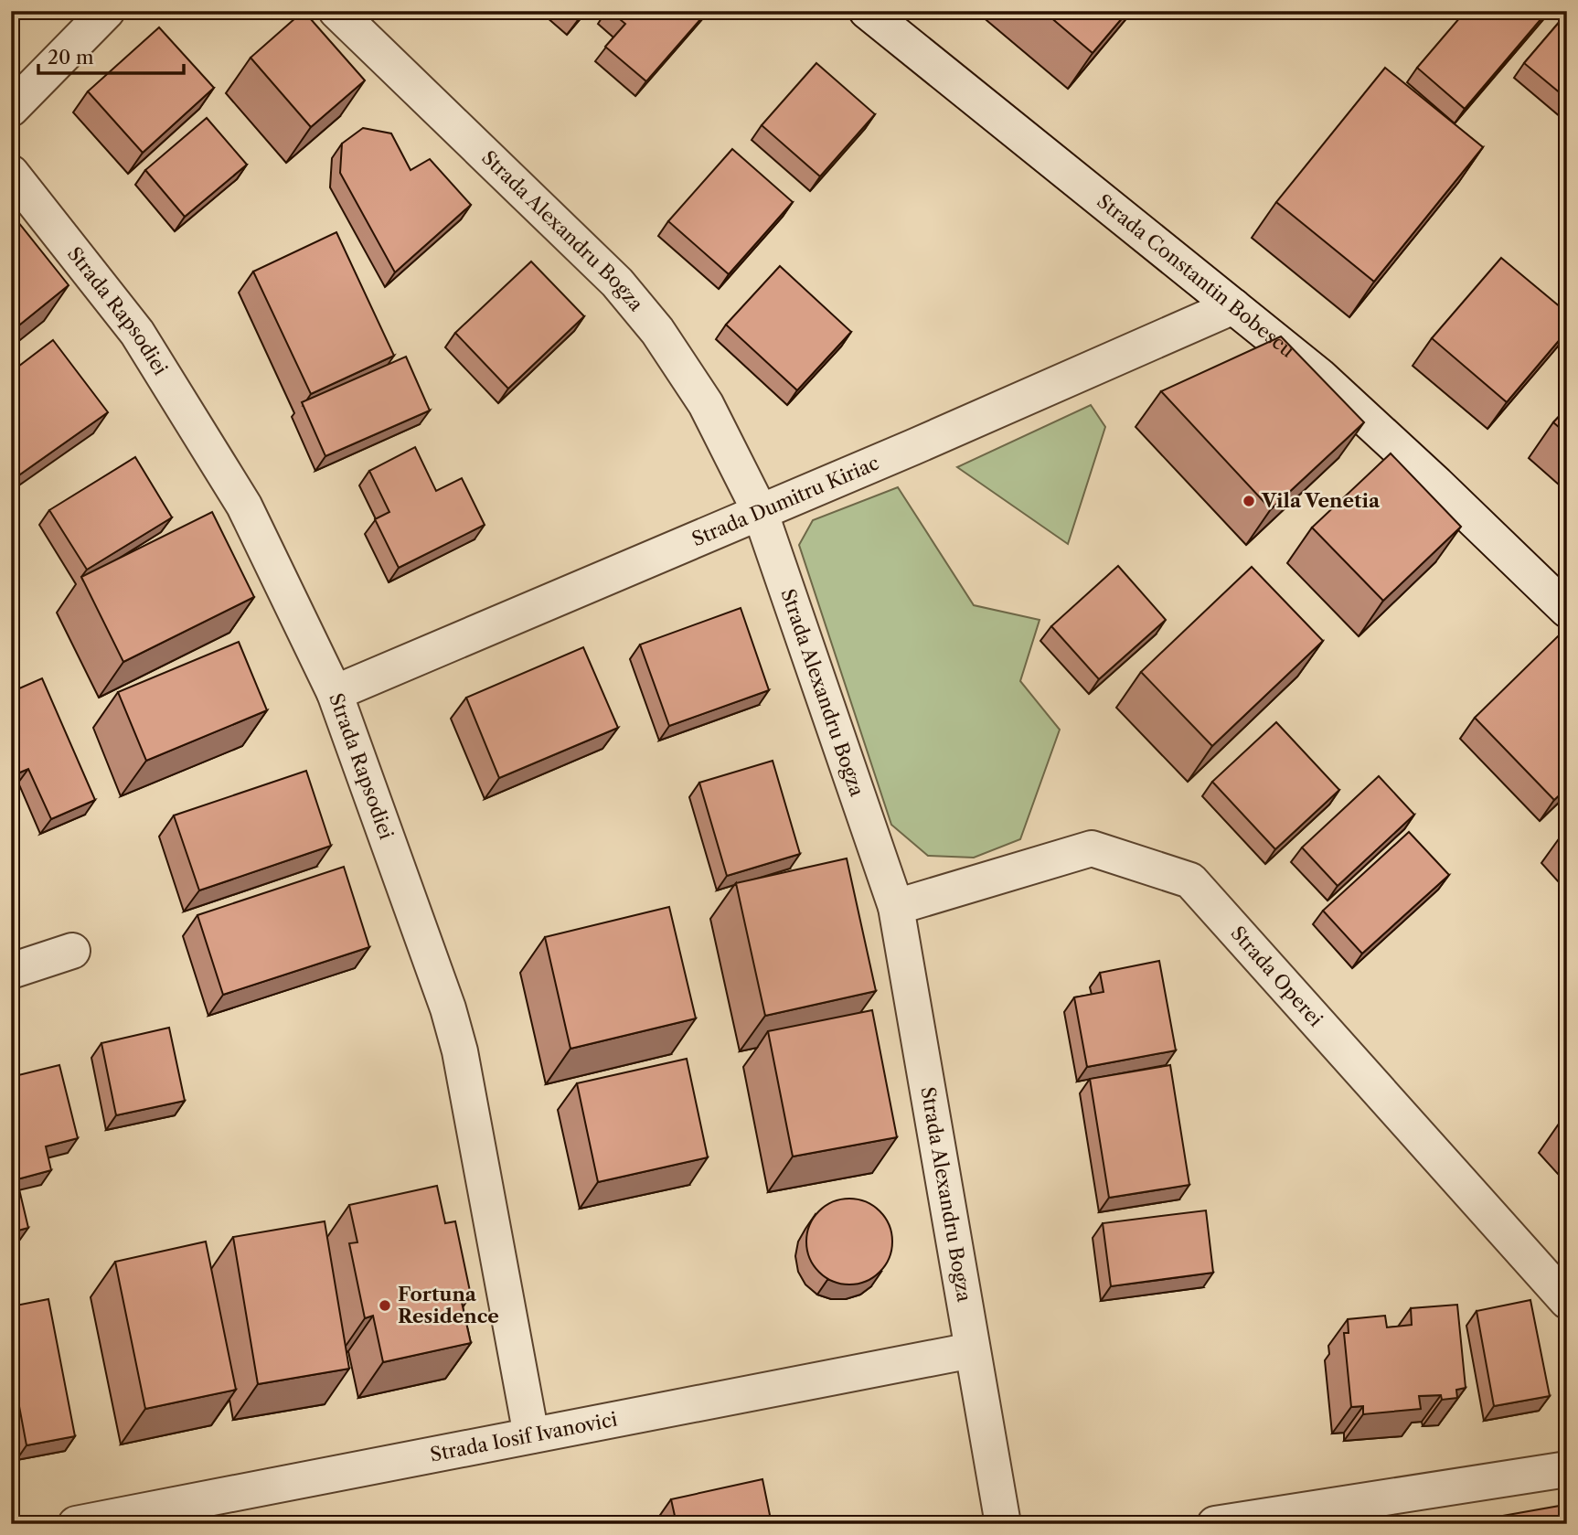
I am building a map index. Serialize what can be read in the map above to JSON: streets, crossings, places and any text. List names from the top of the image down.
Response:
{
  "streets": {
    "street": [
      "Strada Alexandru Bogza",
      "Strada Constantin Bobescu",
      "Strada Rapsodiei",
      "Strada Dumitru Kiriac",
      "Strada Operei",
      "Strada Iosif Ivanovici"
    ]
  },
  "crossings": [
    ["Strada Alexandru Bogza", "Strada Dumitru Kiriac"],
    ["Strada Alexandru Bogza", "Strada Operei"],
    ["Strada Alexandru Bogza", "Strada Iosif Ivanovici"],
    ["Strada Constantin Bobescu", "Strada Dumitru Kiriac"],
    ["Strada Rapsodiei", "Strada Dumitru Kiriac"],
    ["Strada Rapsodiei", "Strada Iosif Ivanovici"]
  ],
  "places": ["Vila Venetia", "Fortuna Residence"],
  "scale_bar": "20 m"
}
